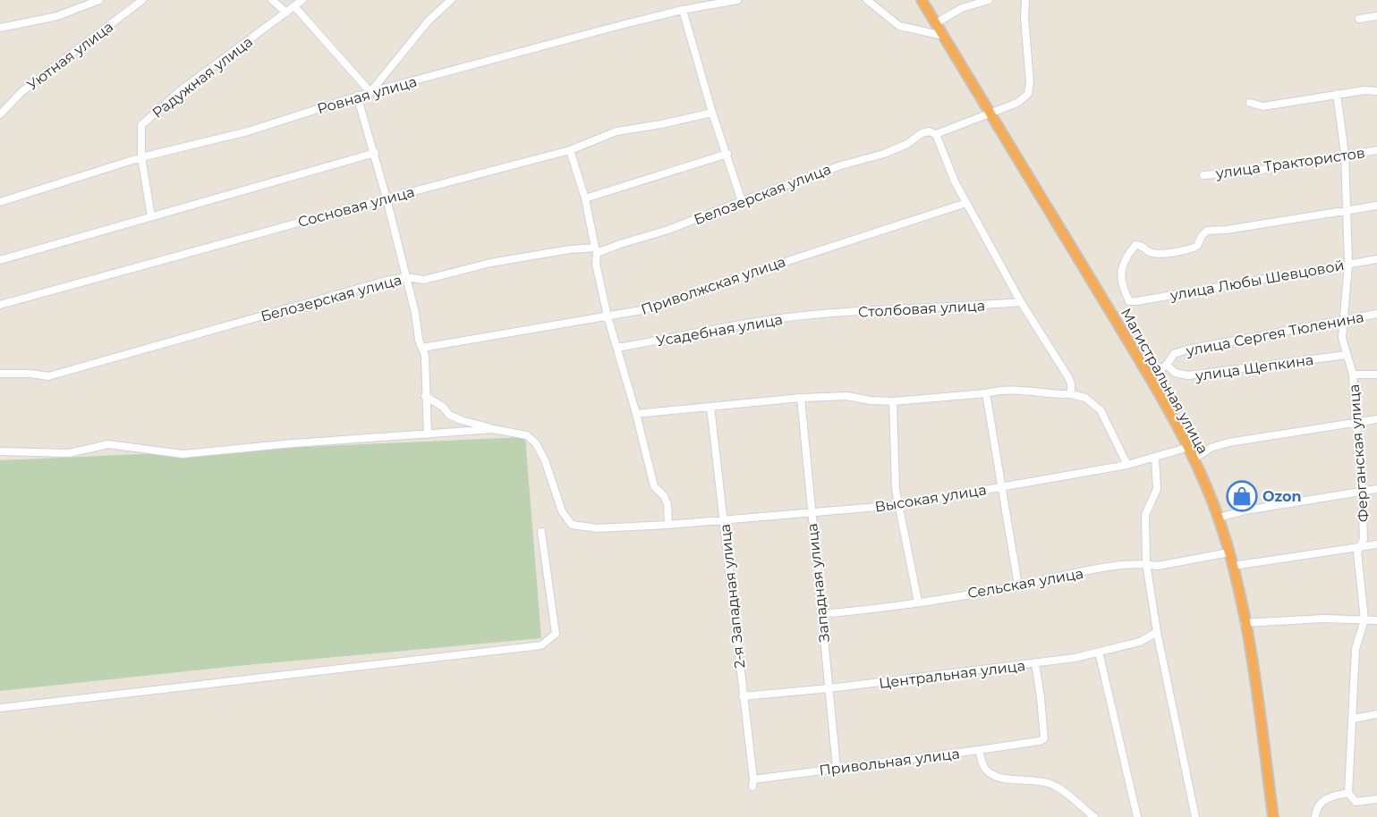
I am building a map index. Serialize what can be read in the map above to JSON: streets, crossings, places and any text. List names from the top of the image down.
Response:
{
  "streets": {
    "highway": ["Магистральная улица"],
    "street": [
      "Уютная улица",
      "Радужная улица",
      "Ровная улица",
      "улица Трактористов",
      "Белозерская улица",
      "Сосновая улица",
      "улица Любы Шевцовой",
      "Приволжская улица",
      "Столбовая улица",
      "Усадебная улица",
      "улица Сергея Тюленина",
      "улица Щепкина",
      "Ферганская улица",
      "Высокая улица",
      "Западная улица",
      "Сельская улица",
      "2-я Западная улица",
      "Центральная улица",
      "Привольная улица"
    ]
  },
  "crossings": [
    ["Радужная улица", "Ровная улица"],
    ["улица Трактористов", "Ферганская улица"],
    ["Белозерская улица", "Магистральная улица"],
    ["улица Любы Шевцовой", "Ферганская улица"],
    ["Столбовая улица", "Усадебная улица"],
    ["улица Сергея Тюленина", "улица Щепкина"],
    ["улица Сергея Тюленина", "Магистральная улица"],
    ["улица Сергея Тюленина", "Ферганская улица"],
    ["улица Щепкина", "Ферганская улица"],
    ["Магистральная улица", "Высокая улица"],
    ["Магистральная улица", "Сельская улица"],
    ["Высокая улица", "Западная улица"],
    ["Высокая улица", "2-я Западная улица"],
    ["Западная улица", "Сельская улица"],
    ["Западная улица", "Центральная улица"],
    ["Западная улица", "Привольная улица"],
    ["2-я Западная улица", "Центральная улица"],
    ["2-я Западная улица", "Привольная улица"]
  ],
  "places": {
    "shop": ["Ozon"]
  }
}
